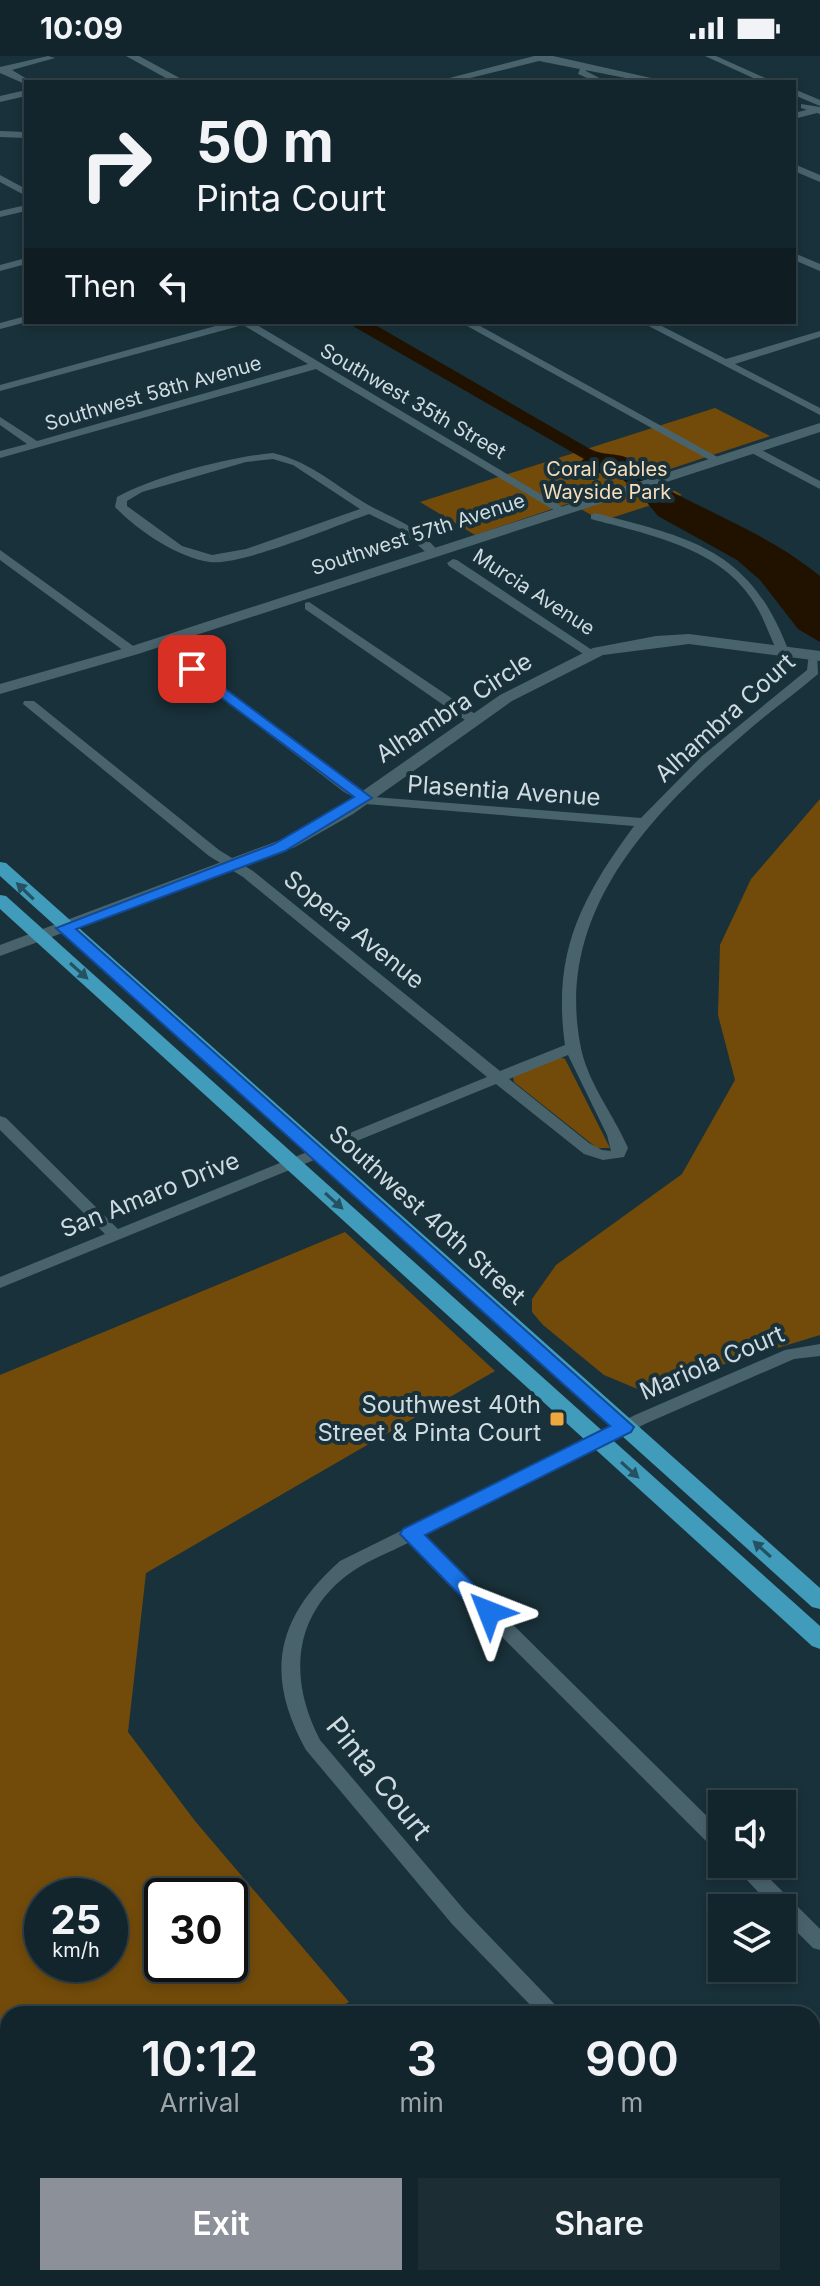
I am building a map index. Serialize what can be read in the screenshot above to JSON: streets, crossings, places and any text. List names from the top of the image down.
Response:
{
  "streets": {
    "main road": ["Southwest 40th Street"],
    "street": [
      "Southwest 58th Avenue",
      "Southwest 35th Street",
      "Southwest 57th Avenue",
      "Murcia Avenue",
      "Alhambra Circle",
      "Alhambra Court",
      "Plasentia Avenue",
      "Sopera Avenue",
      "San Amaro Drive",
      "Mariola Court",
      "Pinta Court"
    ]
  },
  "crossings": [
    ["Southwest 58th Avenue", "Southwest 35th Street"],
    ["Southwest 35th Street", "Southwest 57th Avenue"],
    ["Murcia Avenue", "Alhambra Circle"],
    ["Alhambra Circle", "Alhambra Court"],
    ["Alhambra Circle", "Plasentia Avenue"],
    ["Alhambra Circle", "Sopera Avenue"],
    ["Alhambra Circle", "Southwest 40th Street"],
    ["Alhambra Court", "Plasentia Avenue"],
    ["Alhambra Court", "Sopera Avenue"],
    ["San Amaro Drive", "Southwest 40th Street"],
    ["Southwest 40th Street", "Mariola Court"],
    ["Southwest 40th Street", "Pinta Court"],
    ["Mariola Court", "Pinta Court"]
  ],
  "parks": ["Coral Gables Wayside Park"],
  "places": {
    "transit": ["Southwest 40th Street & Pinta Court"]
  },
  "page": {
    "status": "10:09",
    "turn": ["50 m", "Pinta Court"],
    "then": "Then",
    "speed": "25 km/h",
    "limit": "30",
    "eta": [
      "10:12",
      "Arrival",
      "3",
      "min",
      "900",
      "m"
    ],
    "buttons": ["Exit", "Share"]
  }
}
